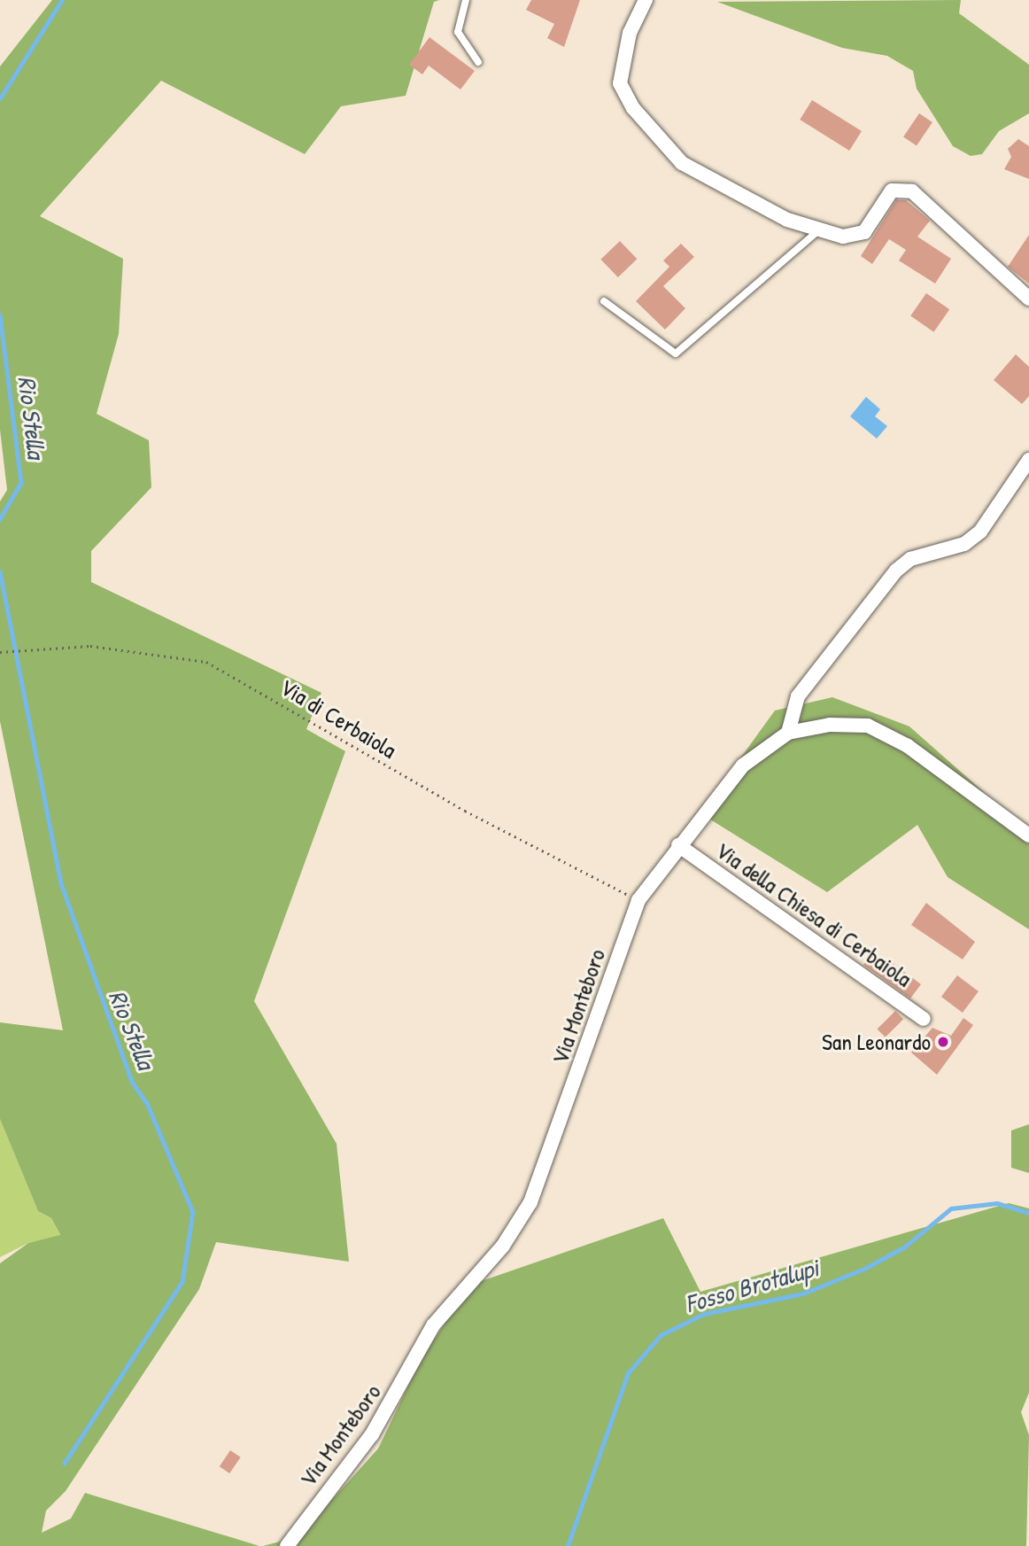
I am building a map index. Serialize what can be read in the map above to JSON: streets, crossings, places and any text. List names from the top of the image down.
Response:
{
  "streets": {
    "street": ["Via della Chiesa di Cerbaiola", "Via Monteboro"],
    "path": ["Via di Cerbaiola"]
  },
  "crossings": [
    ["Via di Cerbaiola", "Via Monteboro"],
    ["Via della Chiesa di Cerbaiola", "Via Monteboro"]
  ],
  "water": ["Rio Stella", "Fosso Brotalupi"],
  "places": ["San Leonardo"]
}
